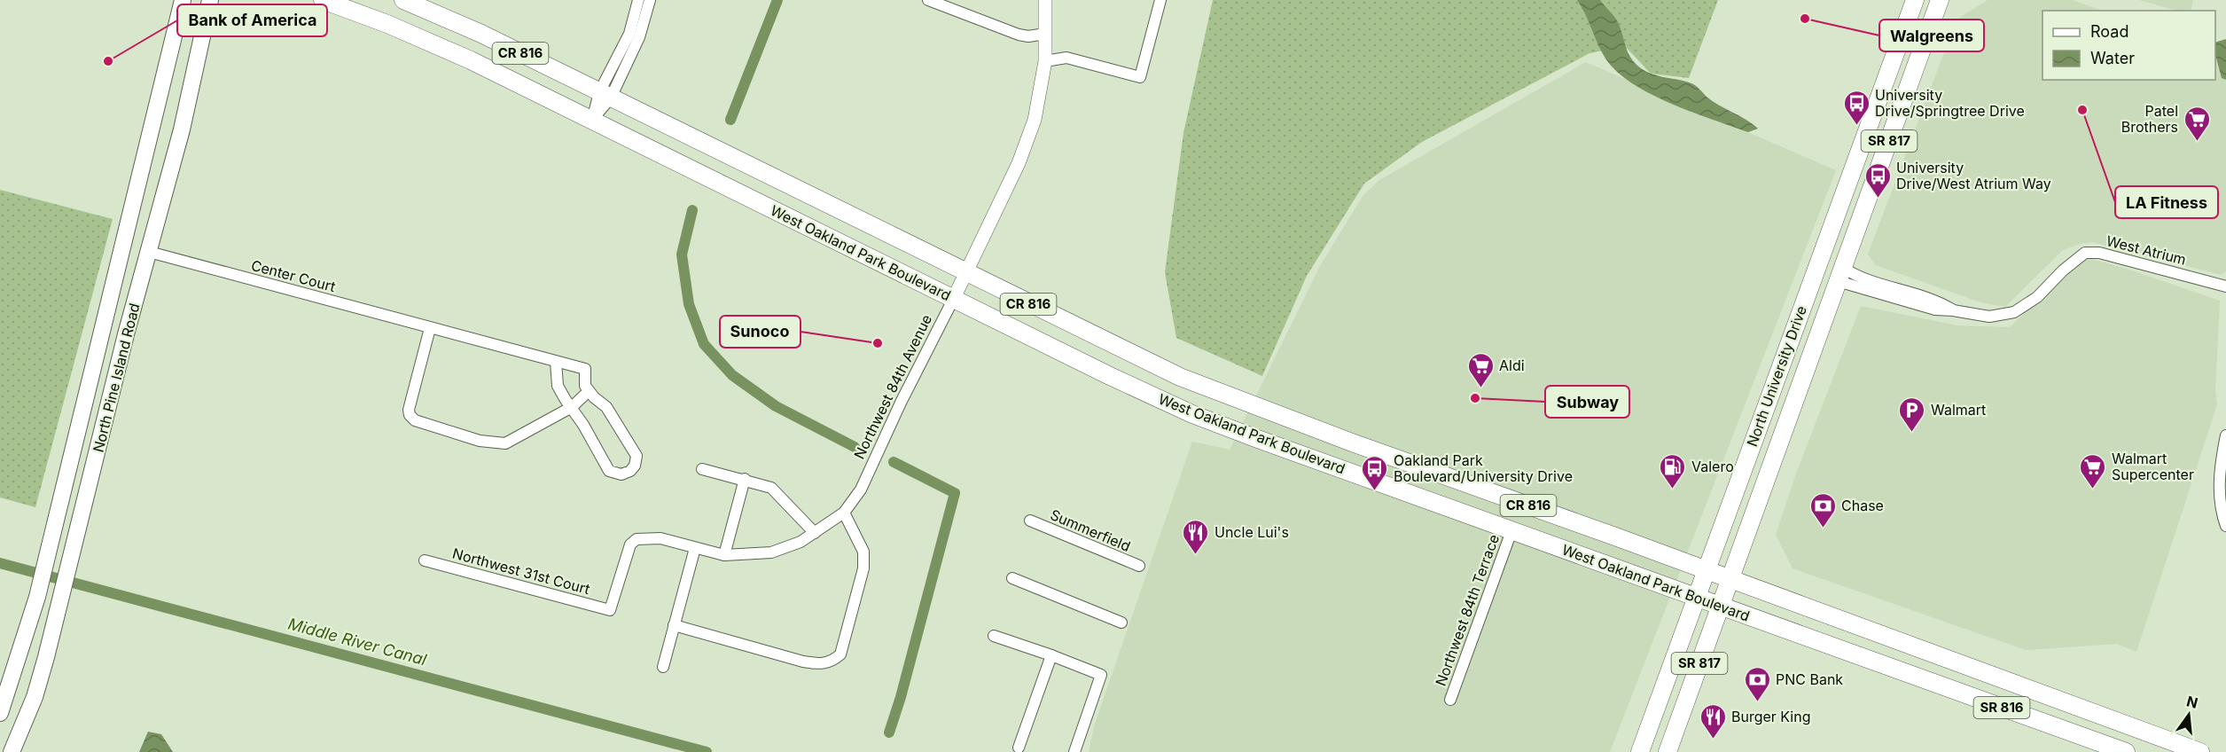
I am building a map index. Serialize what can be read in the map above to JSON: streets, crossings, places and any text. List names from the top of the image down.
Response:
{
  "streets": {
    "main road": [
      "CR 816",
      "SR 817",
      "West Oakland Park Boulevard",
      "North University Drive",
      "North Pine Island Road",
      "SR 816"
    ],
    "street": [
      "West Atrium",
      "Center Court",
      "Northwest 84th Avenue",
      "Summerfield",
      "Northwest 31st Court",
      "Northwest 84th Terrace"
    ]
  },
  "crossings": [
    ["West Atrium", "North University Drive"],
    ["West Oakland Park Boulevard", "North University Drive"],
    ["West Oakland Park Boulevard", "Northwest 84th Avenue"],
    ["West Oakland Park Boulevard", "Northwest 84th Terrace"],
    ["Center Court", "North Pine Island Road"],
    ["Northwest 84th Avenue", "Northwest 31st Court"]
  ],
  "water": ["Middle River Canal"],
  "places": {
    "other": [
      "Walgreens",
      "Bank of America",
      "LA Fitness",
      "Sunoco",
      "Subway"
    ],
    "bus stop": ["University Drive/Springtree Drive", "University Drive/West Atrium Way", "Oakland Park Boulevard/University Drive"],
    "supermarket": ["Patel Brothers", "Aldi", "Walmart Supercenter"],
    "parking": ["Walmart"],
    "fuel station": ["Valero"],
    "bank": ["Chase", "PNC Bank"],
    "restaurant": ["Uncle Lui's", "Burger King"]
  },
  "legend": ["Road", "Water"],
  "north": "top"
}
